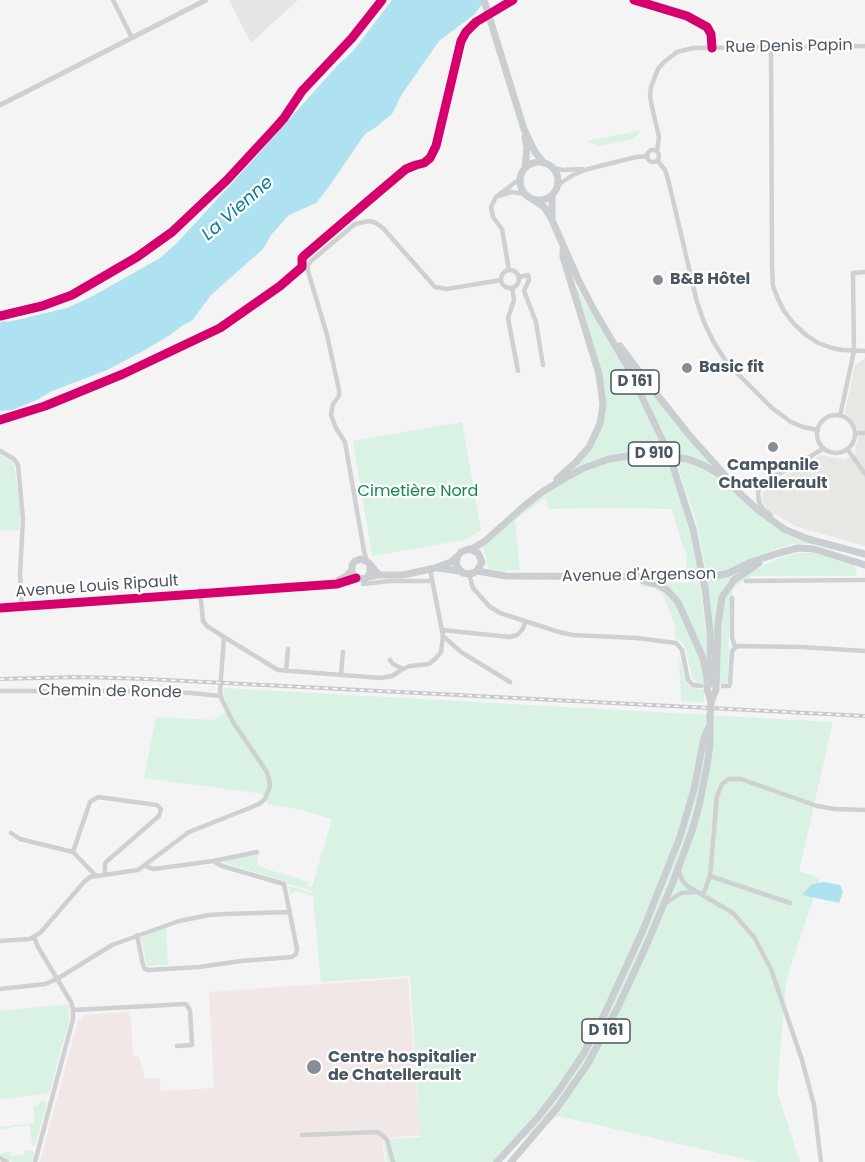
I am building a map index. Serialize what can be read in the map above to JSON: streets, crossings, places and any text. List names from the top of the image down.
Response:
{
  "streets": {
    "main road": [
      "D 161",
      "D 910",
      "Avenue d'Argenson",
      "Avenue Louis Ripault"
    ],
    "street": ["Rue Denis Papin", "Chemin de Ronde"]
  },
  "crossings": [
    ["D 910", "Avenue d'Argenson"]
  ],
  "water": ["La Vienne"],
  "parks": ["Cimetière Nord"],
  "places": [
    "B&B Hôtel",
    "Basic fit",
    "Campanile Chatellerault",
    "Centre hospitalier de Chatellerault"
  ]
}
